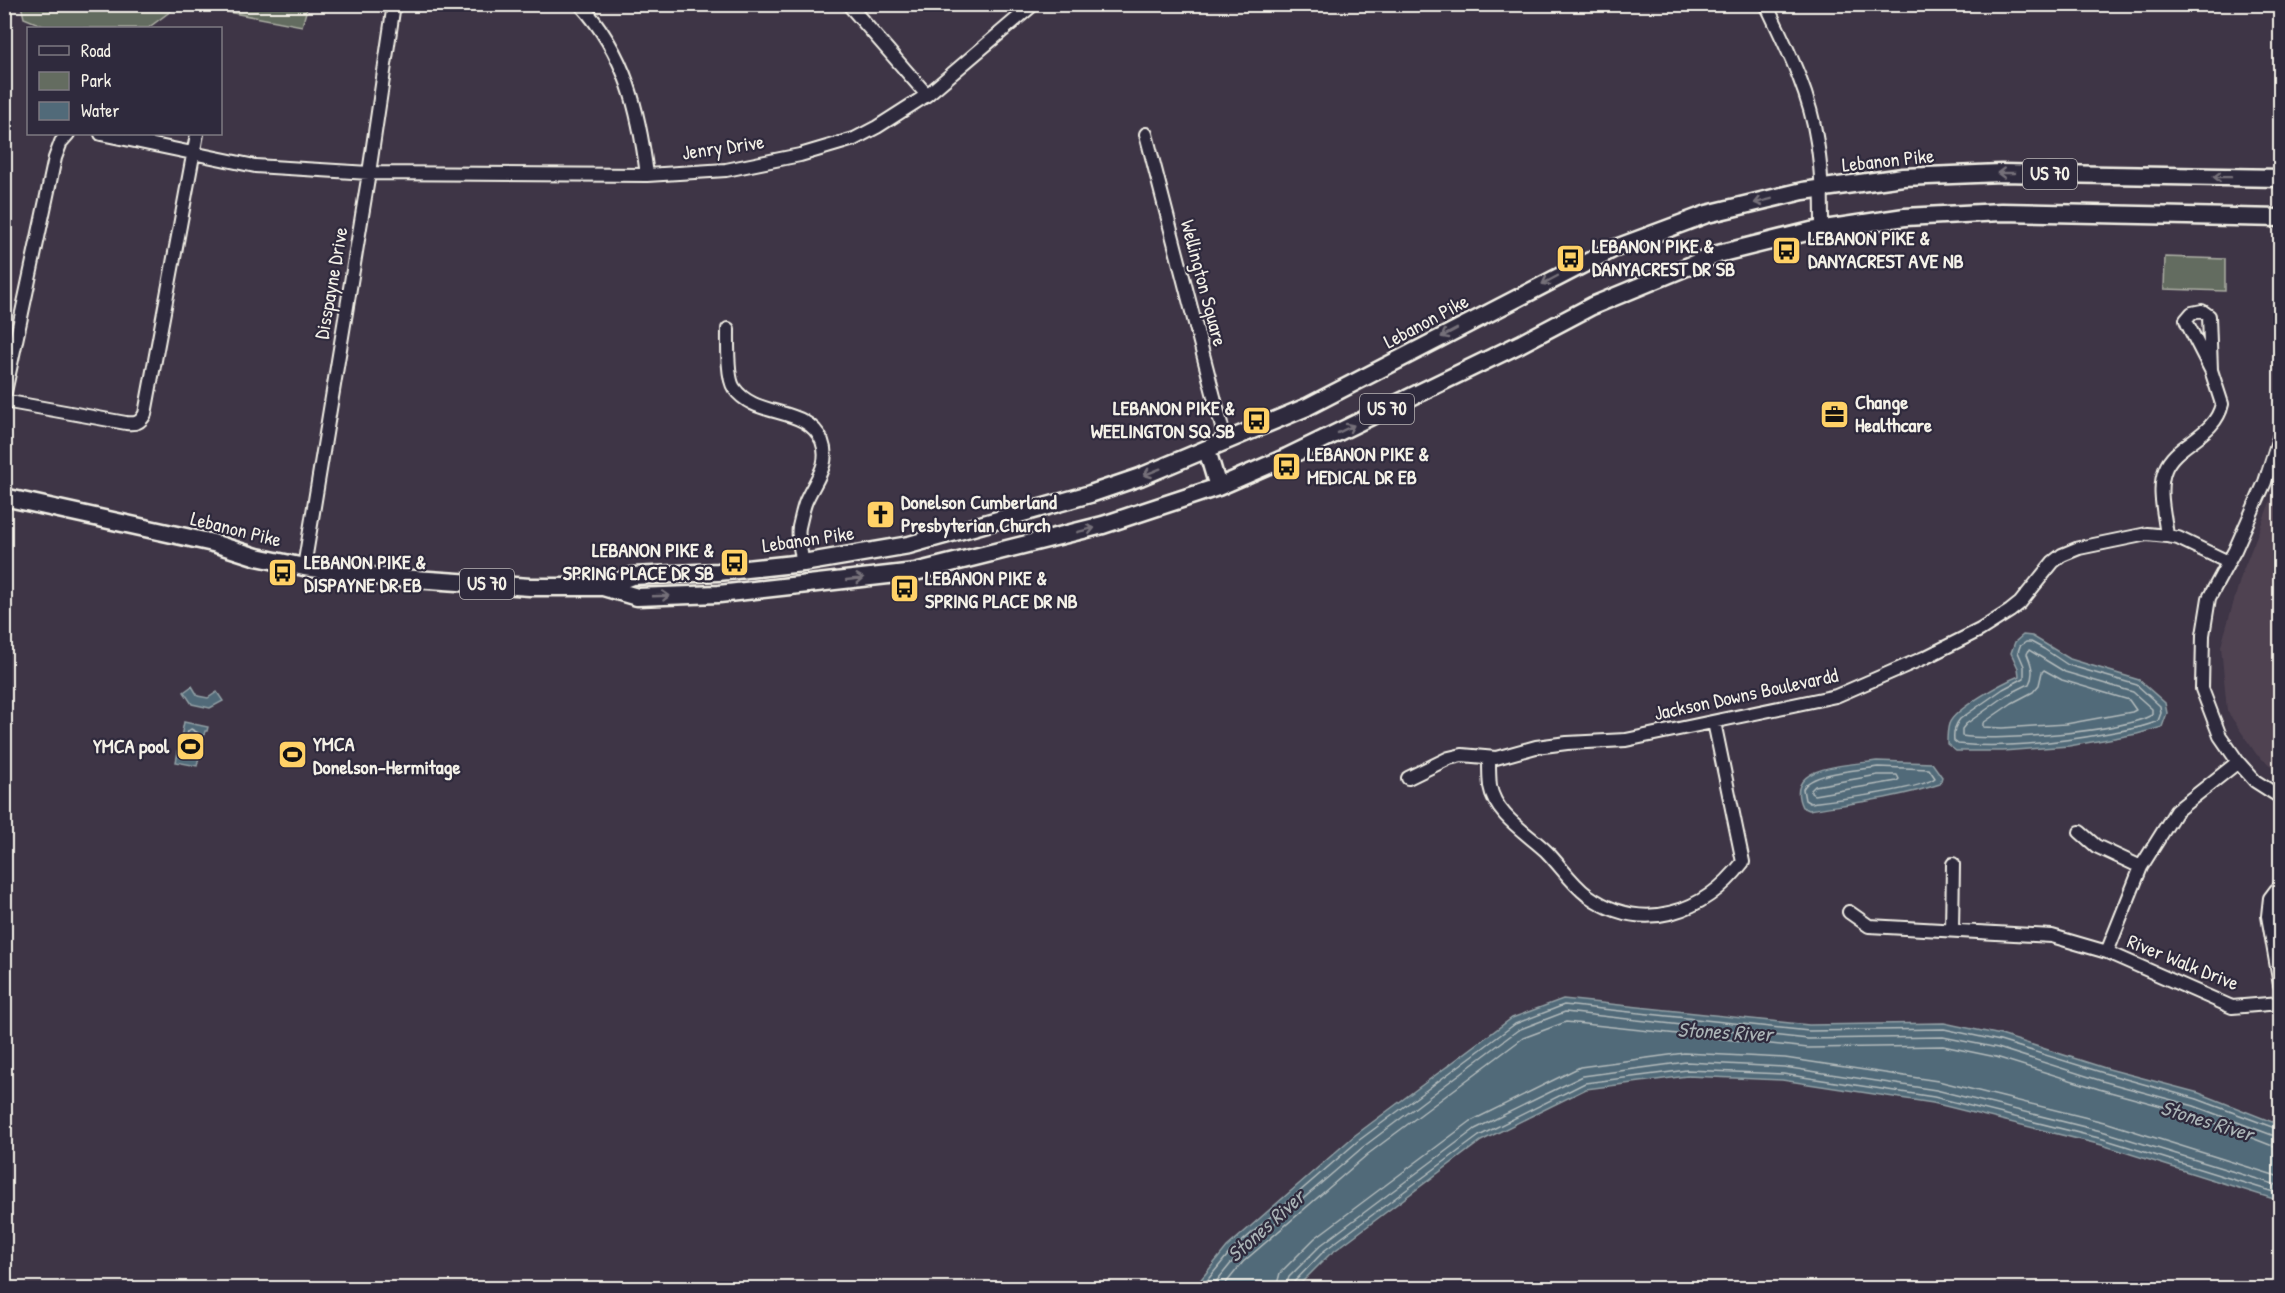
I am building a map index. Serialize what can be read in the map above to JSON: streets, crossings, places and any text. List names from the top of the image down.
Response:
{
  "streets": {
    "main road": ["Lebanon Pike", "US 70"],
    "street": [
      "Jenry Drive",
      "Disspayne Drive",
      "Wellington Square",
      "Jackson Downs Boulevardd",
      "River Walk Drive"
    ]
  },
  "crossings": [
    ["Jenry Drive", "Disspayne Drive"],
    ["Lebanon Pike", "Disspayne Drive"],
    ["Lebanon Pike", "Wellington Square"]
  ],
  "water": ["Stones River"],
  "places": {
    "bus stop": [
      "LEBANON PIKE & DANYACREST AVE NB",
      "LEBANON PIKE & DANYACREST DR SB",
      "LEBANON PIKE & WEELINGTON SQ SB",
      "LEBANON PIKE & MEDICAL DR EB",
      "LEBANON PIKE & SPRING PLACE DR SB",
      "LEBANON PIKE & DISPAYNE DR EB",
      "LEBANON PIKE & SPRING PLACE DR NB"
    ],
    "office": ["Change Healthcare"],
    "church": ["Donelson Cumberland Presbyterian Church"],
    "sports": ["YMCA pool", "YMCA Donelson-Hermitage"]
  },
  "legend": ["Road", "Park", "Water"]
}
